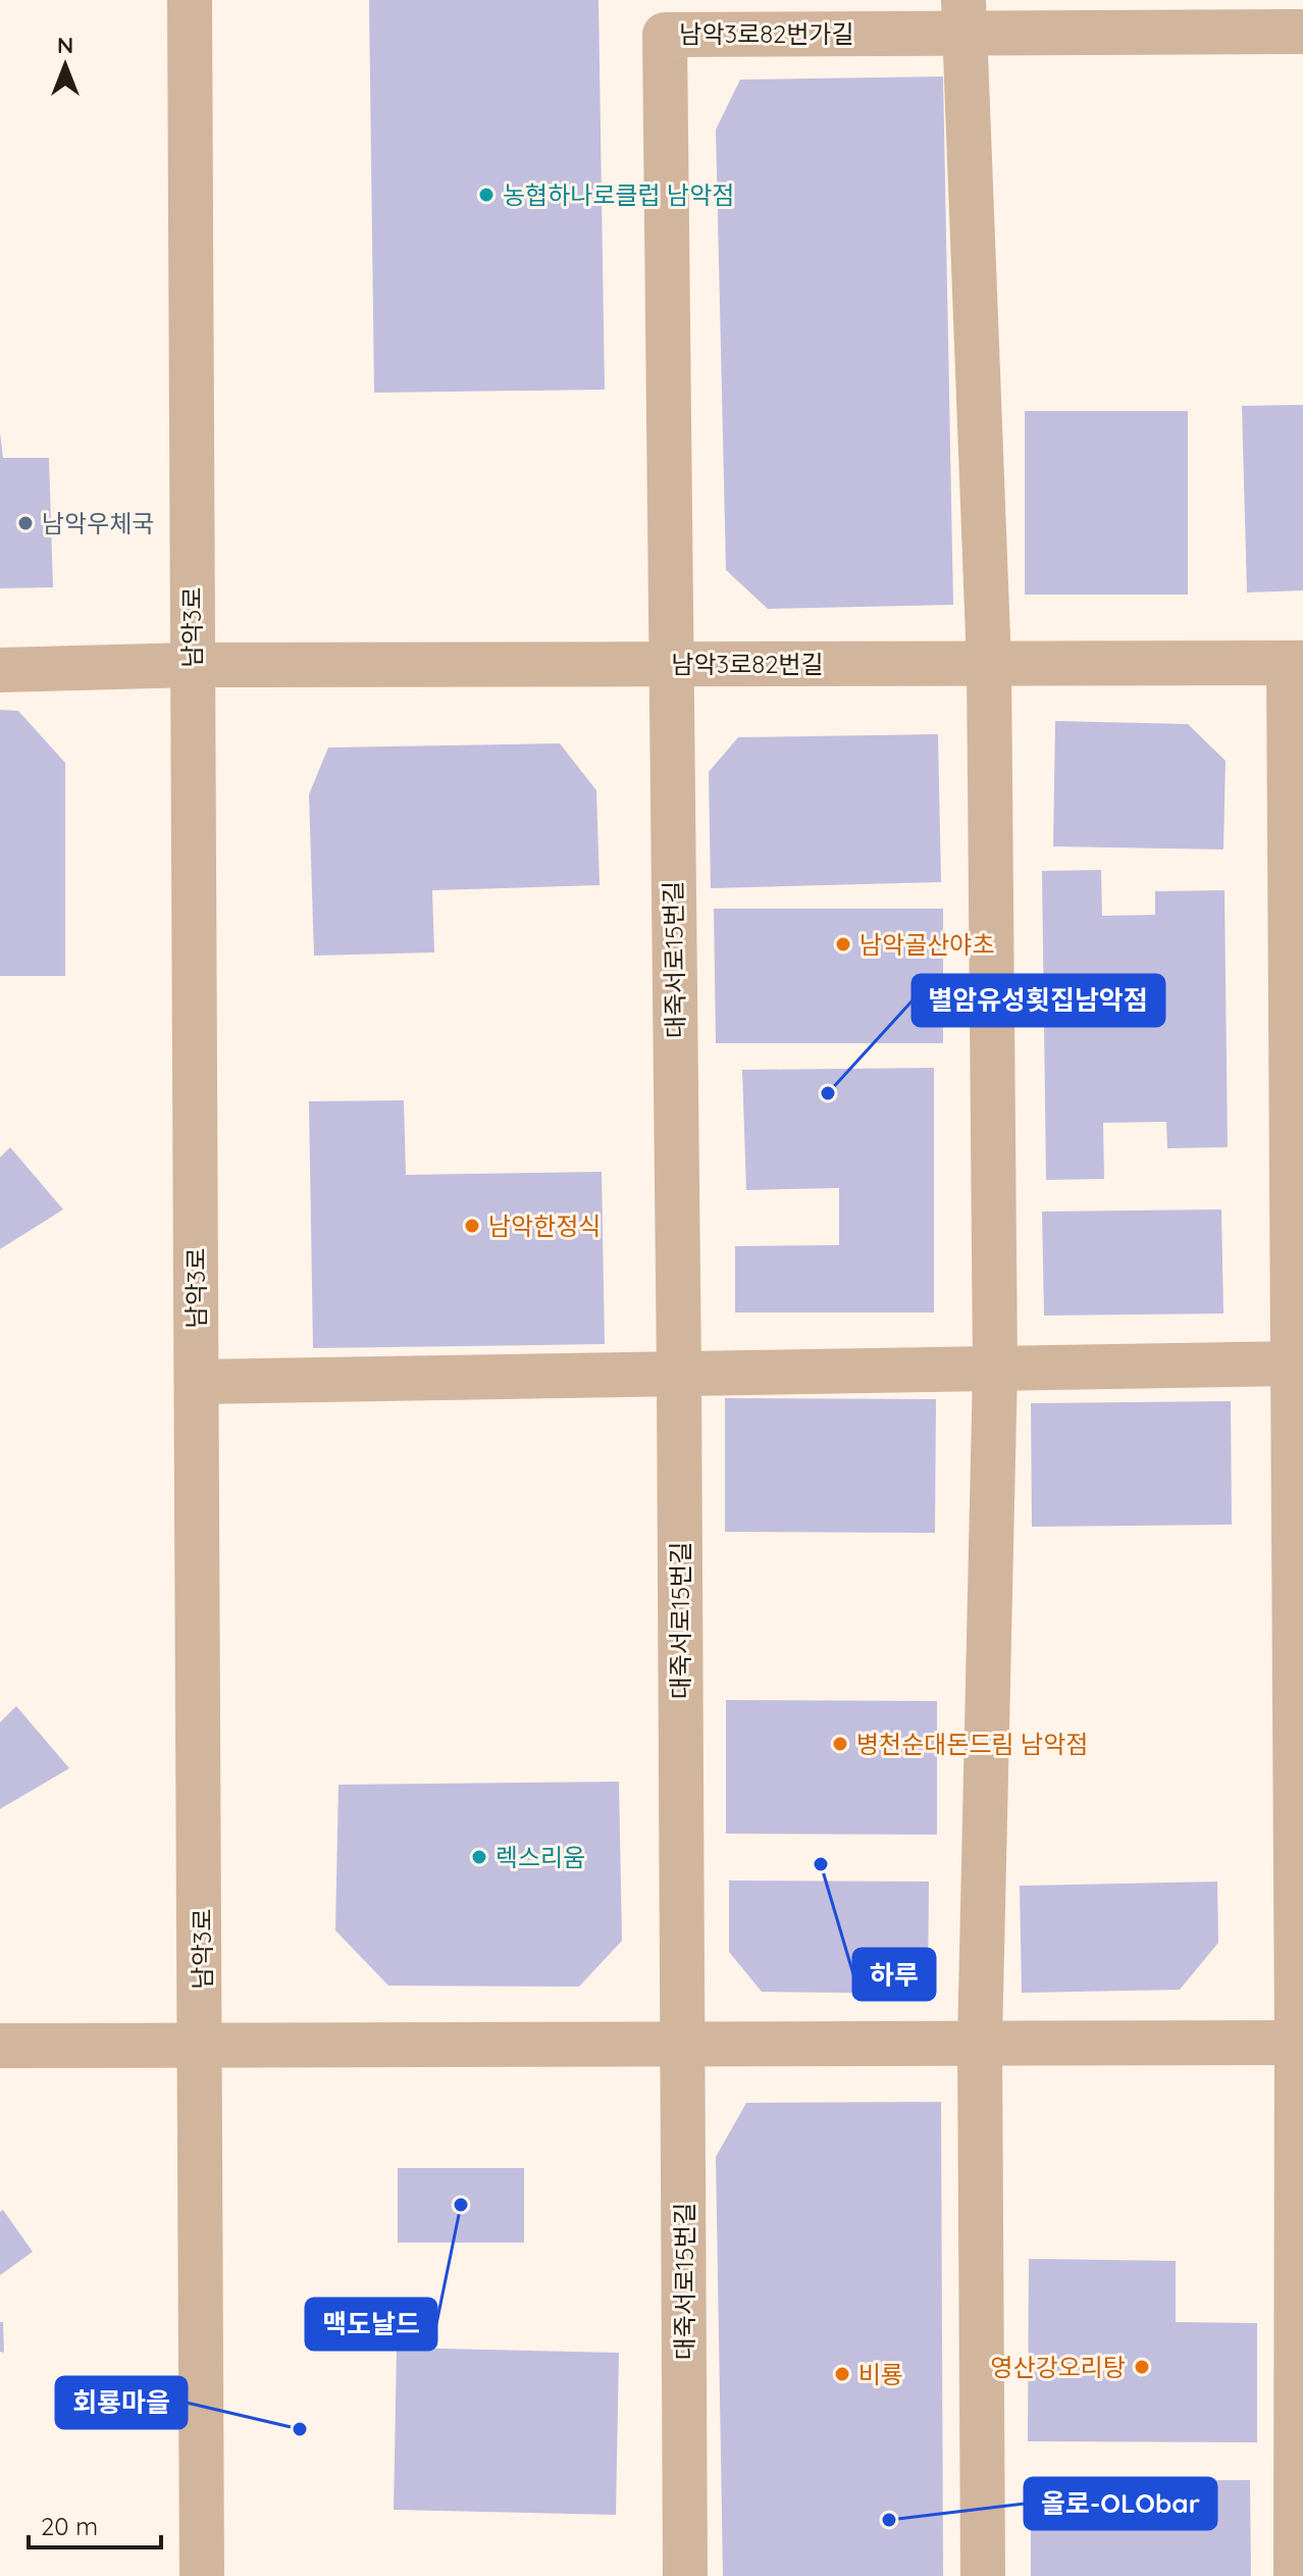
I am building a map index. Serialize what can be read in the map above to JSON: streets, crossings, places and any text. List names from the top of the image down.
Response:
{
  "streets": {
    "street": [
      "남악3로82번가길",
      "남악3로",
      "남악3로82번길",
      "대죽서로15번길"
    ]
  },
  "crossings": [
    ["남악3로82번가길", "남악3로82번길"],
    ["남악3로82번가길", "대죽서로15번길"],
    ["남악3로", "남악3로82번길"],
    ["남악3로82번길", "대죽서로15번길"]
  ],
  "places": [
    "농협하나로클럽 남악점",
    "남악우체국",
    "남악골산야초",
    "별암유성횟집남악점",
    "남악한정식",
    "병천순대돈드림 남악점",
    "렉스리움",
    "하루",
    "맥도날드",
    "영산강오리탕",
    "비룡",
    "회룡마을",
    "올로-OLObar"
  ],
  "scale_bar": "20 m",
  "north": "top"
}
